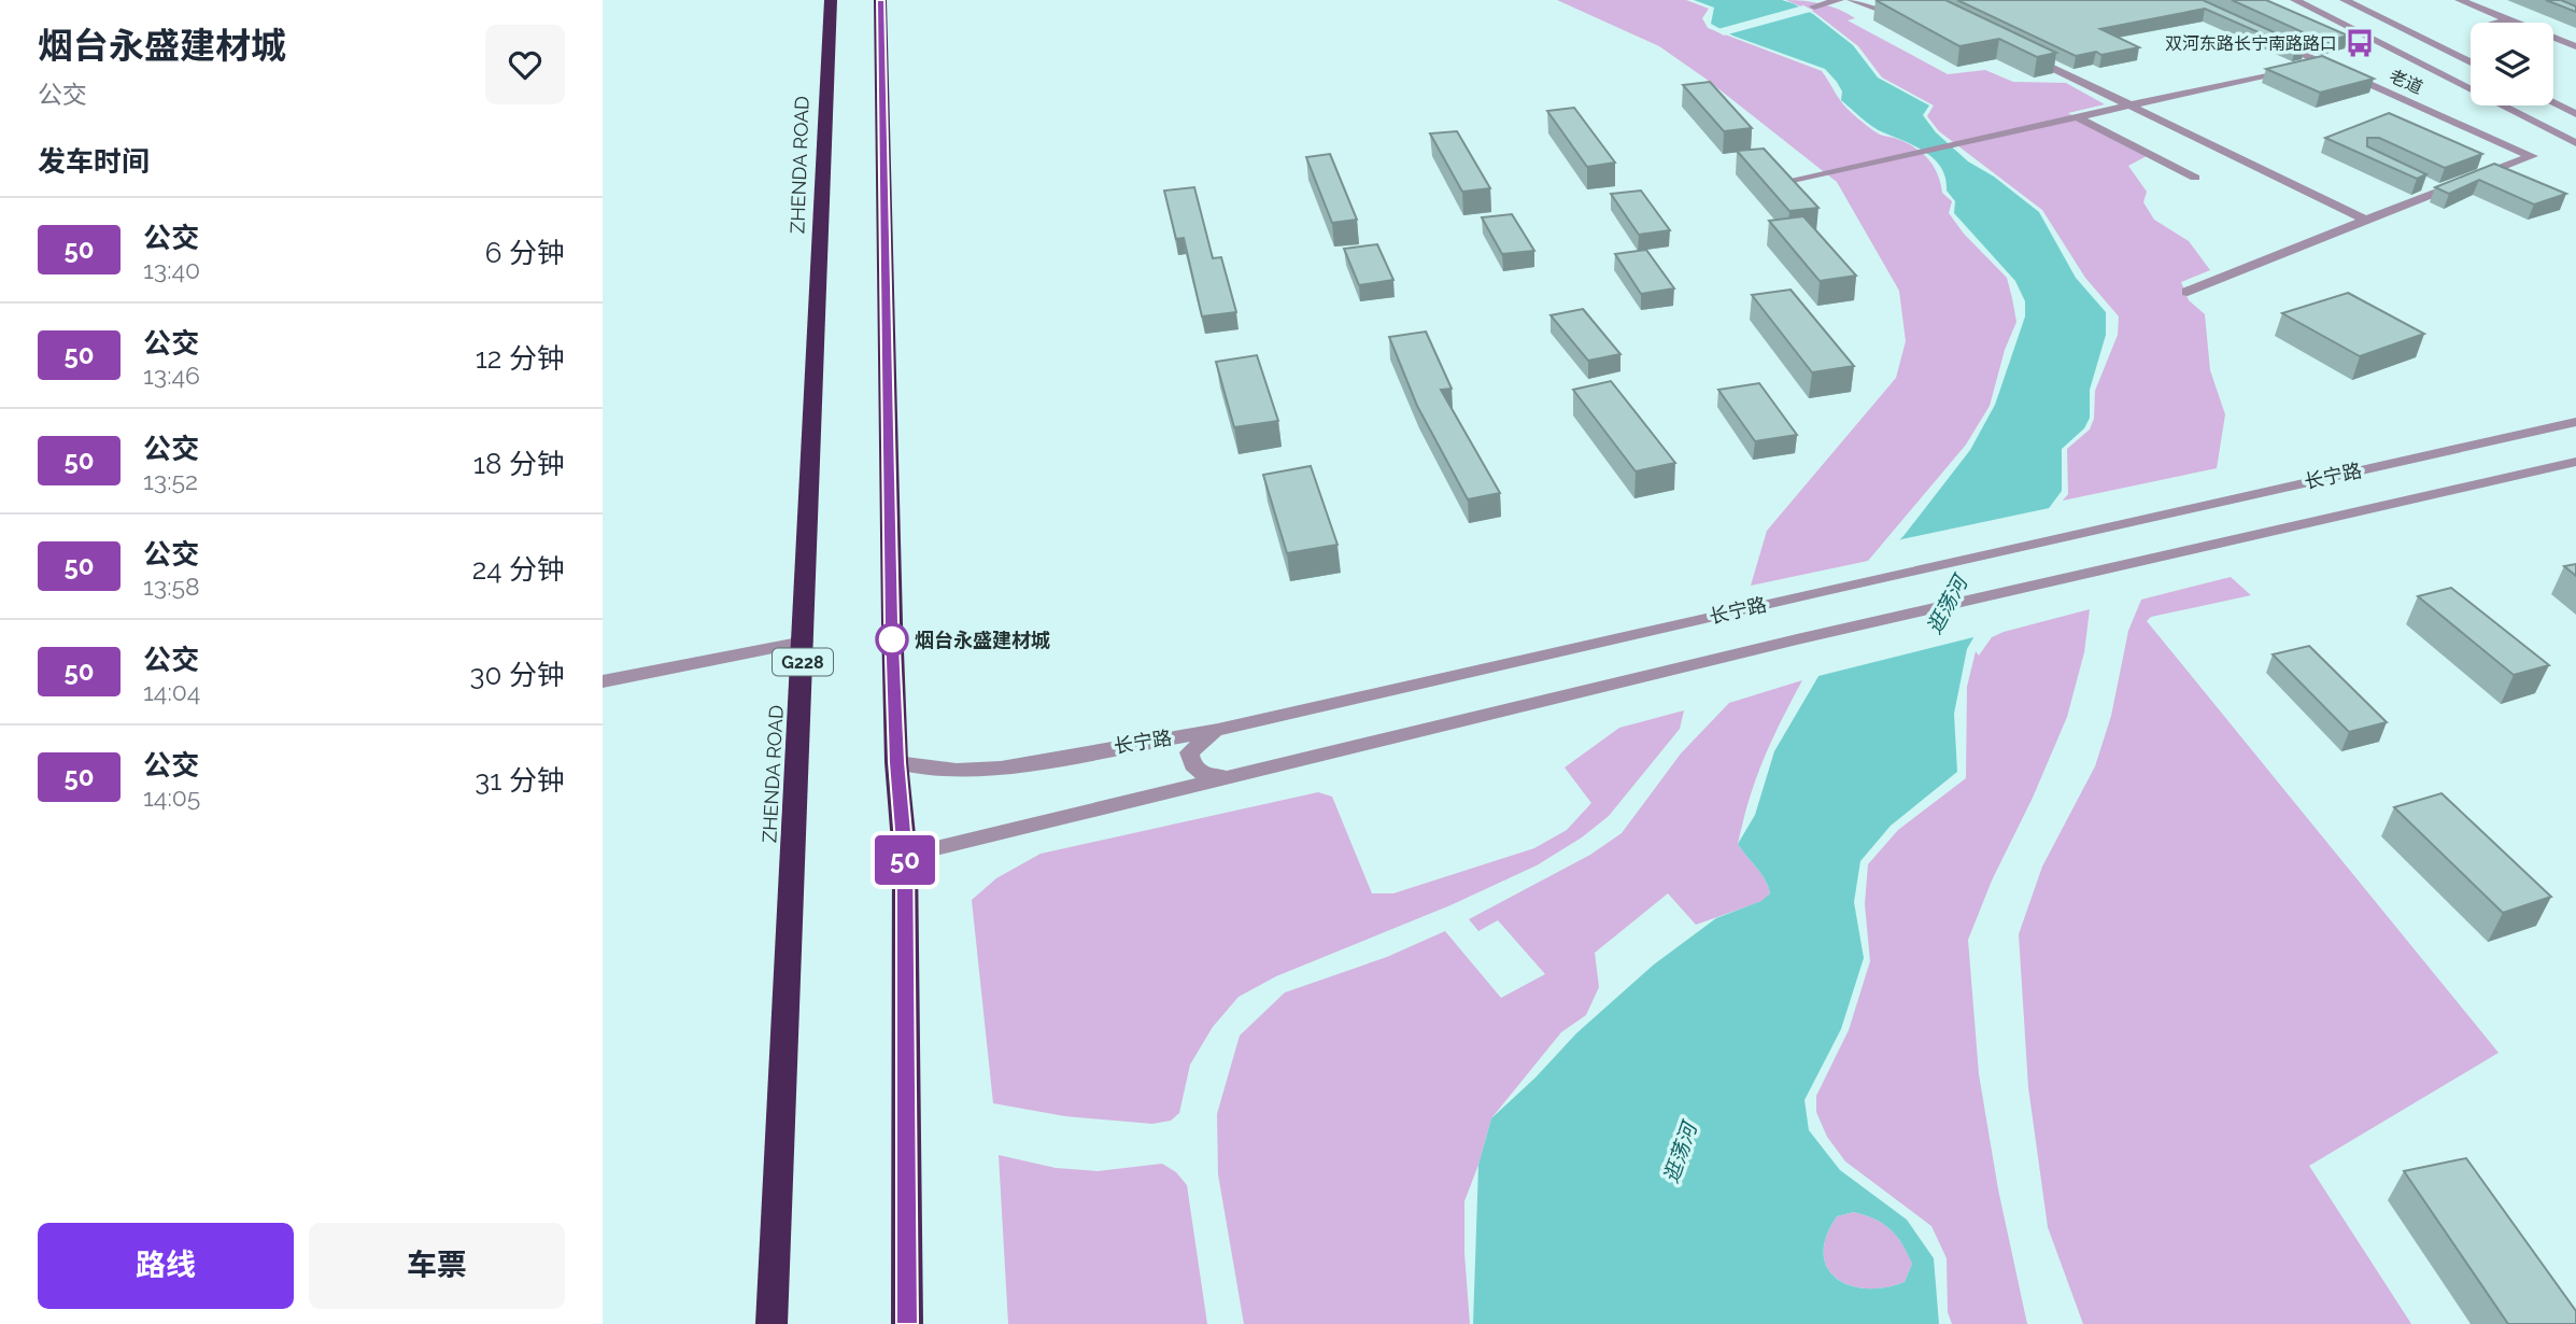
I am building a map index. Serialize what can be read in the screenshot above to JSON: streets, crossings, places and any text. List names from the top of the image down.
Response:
{
  "streets": {
    "highway": ["ZHENDA ROAD", "G228"],
    "street": ["老道", "长宁路"]
  },
  "water": ["逛荡河"],
  "places": {
    "bus stop": ["双河东路长宁南路路口"],
    "other": ["烟台永盛建材城"]
  },
  "lines": ["bus line 50"],
  "page": {
    "heading": [
      ["烟台永盛建材城", "公交"],
      "发车时间"
    ],
    "on_map": "50",
    "list": [
      {
        "mark": "50",
        "name": "公交",
        "note": "13:40",
        "value": "6 分钟"
      },
      {
        "mark": "50",
        "name": "公交",
        "note": "13:46",
        "value": "12 分钟"
      },
      {
        "mark": "50",
        "name": "公交",
        "note": "13:52",
        "value": "18 分钟"
      },
      {
        "mark": "50",
        "name": "公交",
        "note": "13:58",
        "value": "24 分钟"
      },
      {
        "mark": "50",
        "name": "公交",
        "note": "14:04",
        "value": "30 分钟"
      },
      {
        "mark": "50",
        "name": "公交",
        "note": "14:05",
        "value": "31 分钟"
      }
    ],
    "buttons": ["路线", "车票"]
  }
}
